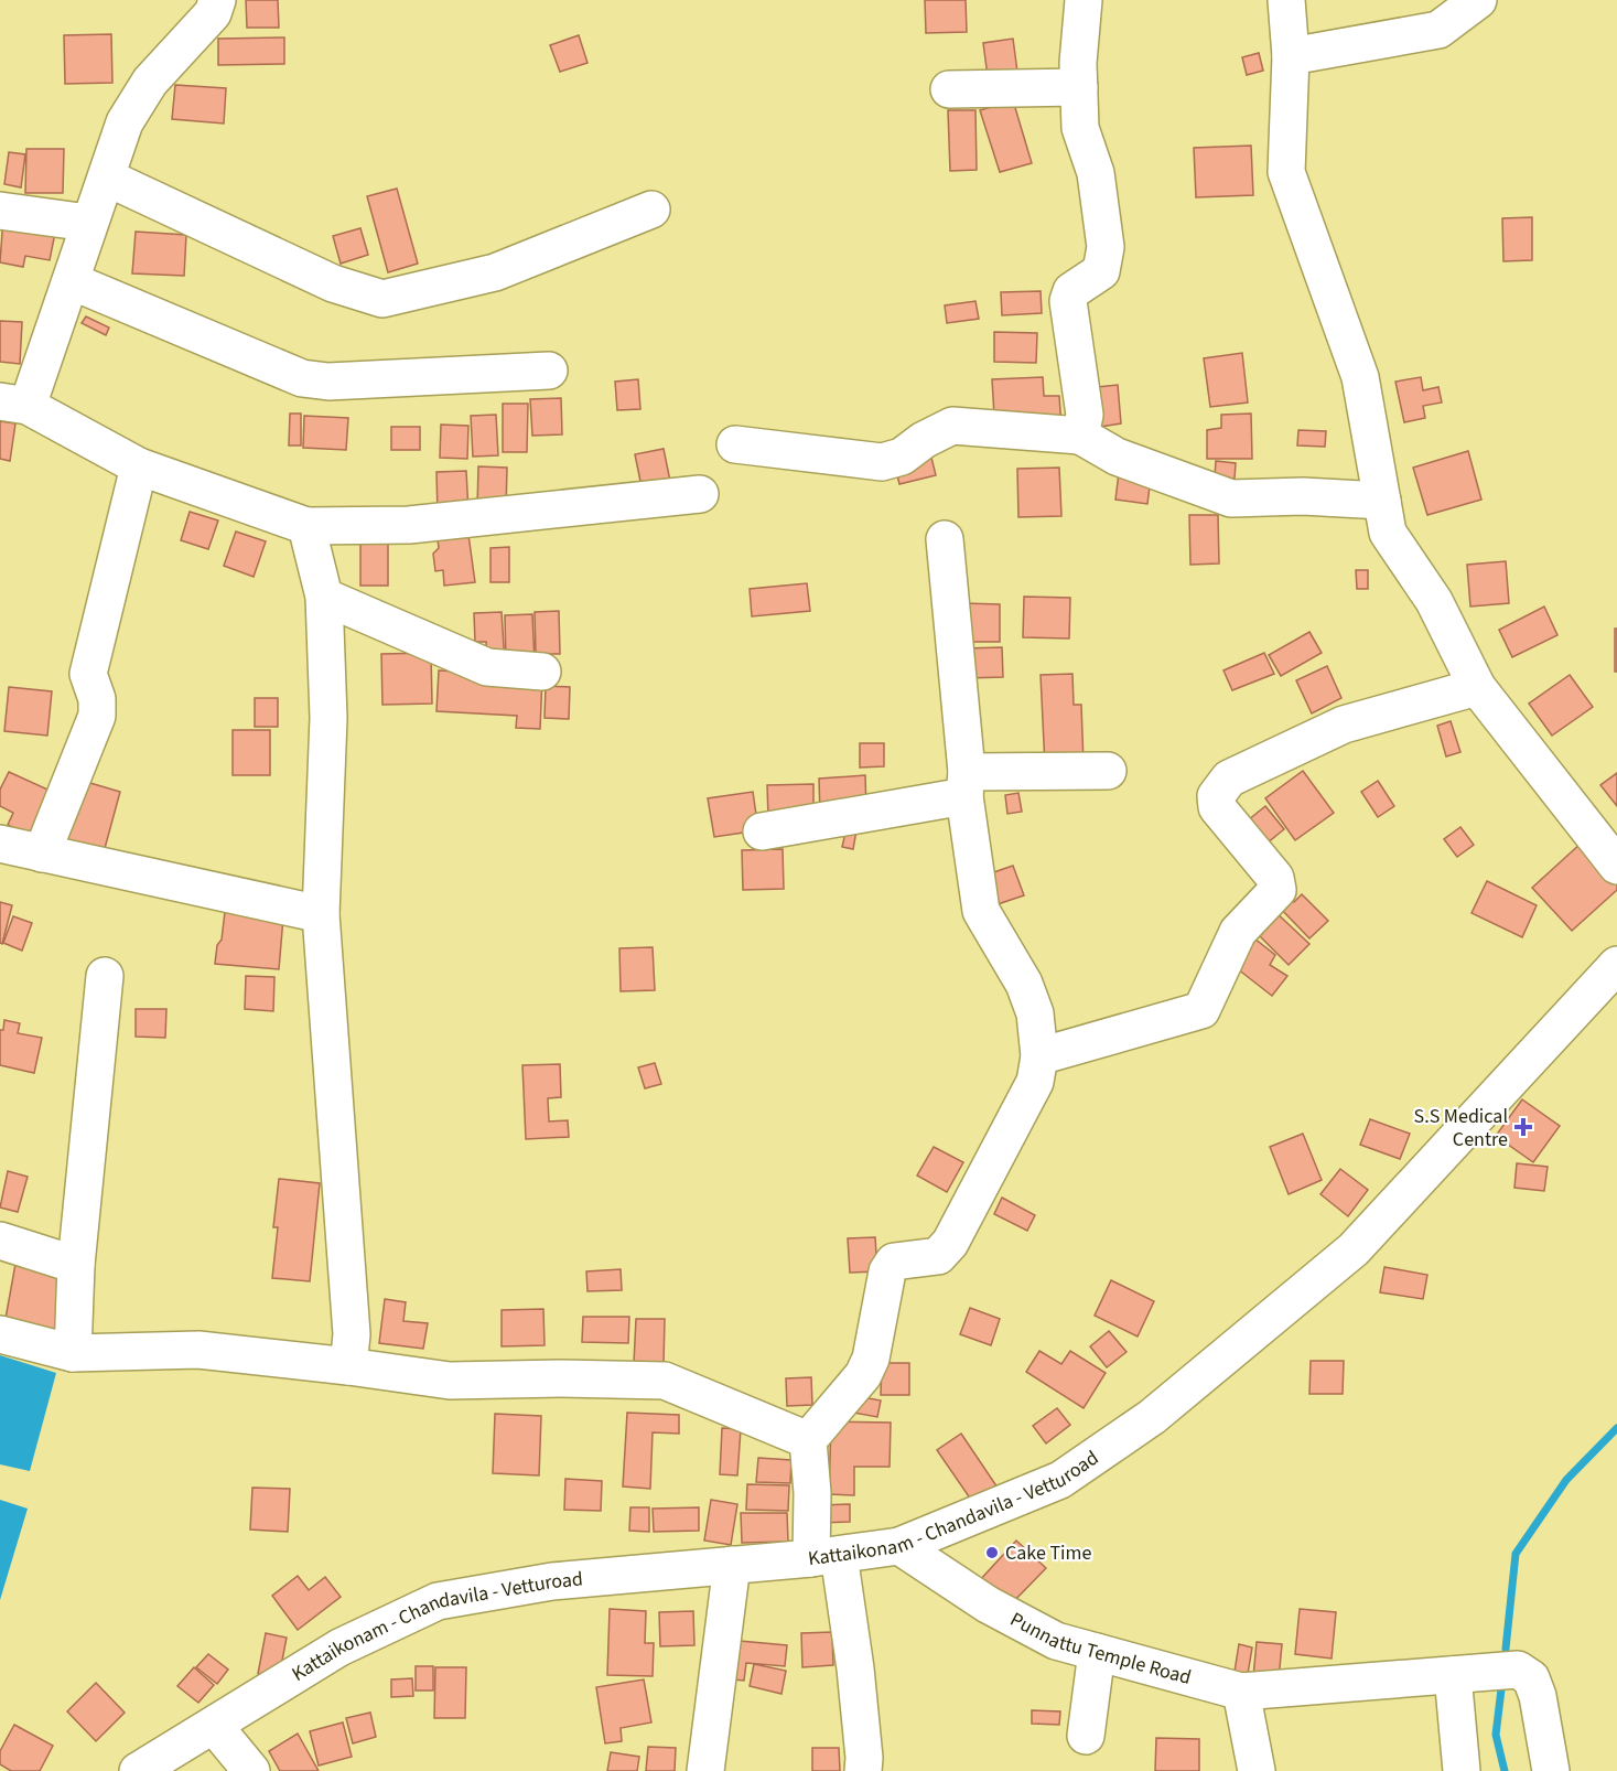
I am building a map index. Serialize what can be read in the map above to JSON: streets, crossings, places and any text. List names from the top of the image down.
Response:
{
  "streets": {
    "street": ["Kattaikonam - Chandavila - Vetturoad", "Punnattu Temple Road"]
  },
  "crossings": [
    ["Kattaikonam - Chandavila - Vetturoad", "Punnattu Temple Road"]
  ],
  "places": {
    "health": ["S.S Medical Centre"],
    "other": ["Cake Time"]
  }
}
